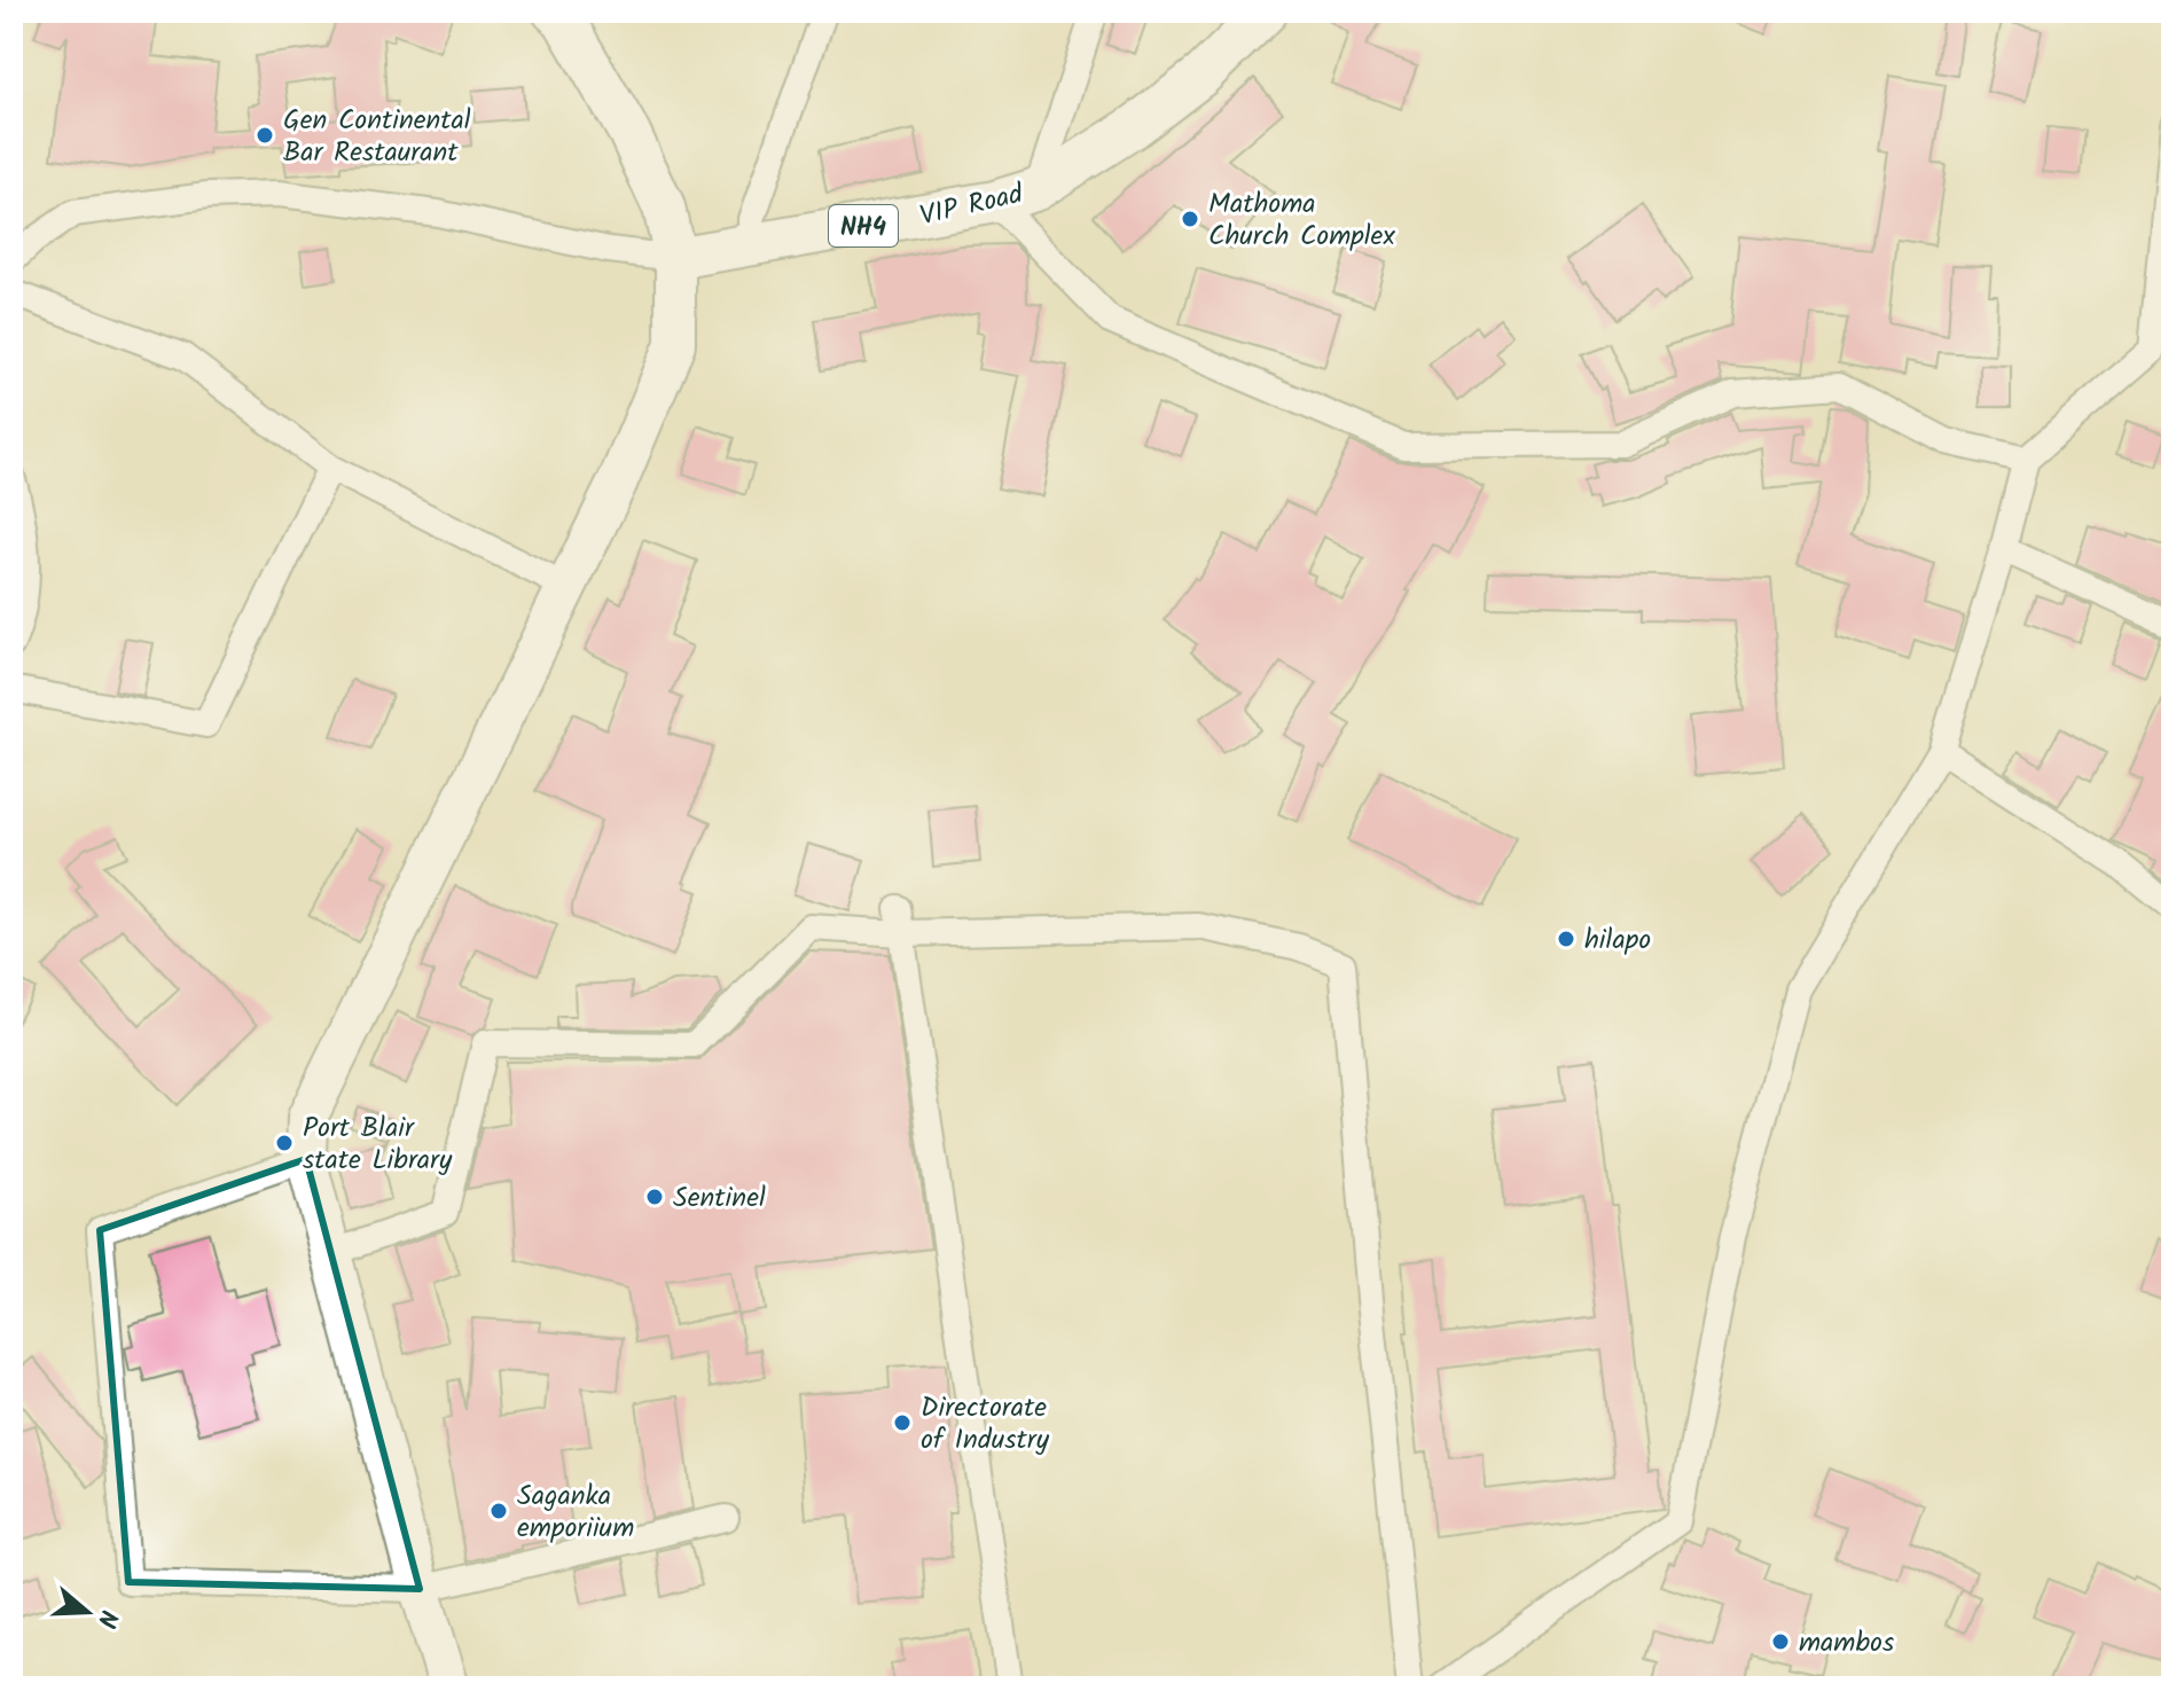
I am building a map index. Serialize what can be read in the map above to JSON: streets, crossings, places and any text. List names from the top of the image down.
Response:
{
  "streets": {
    "highway": ["VIP Road", "NH4"]
  },
  "places": [
    "Gen Continental Bar Restaurant",
    "Mathoma Church Complex",
    "hilapo",
    "Port Blair state Library",
    "Sentinel",
    "Directorate of Industry",
    "Saganka emporiium",
    "mambos"
  ],
  "north": "right"
}
